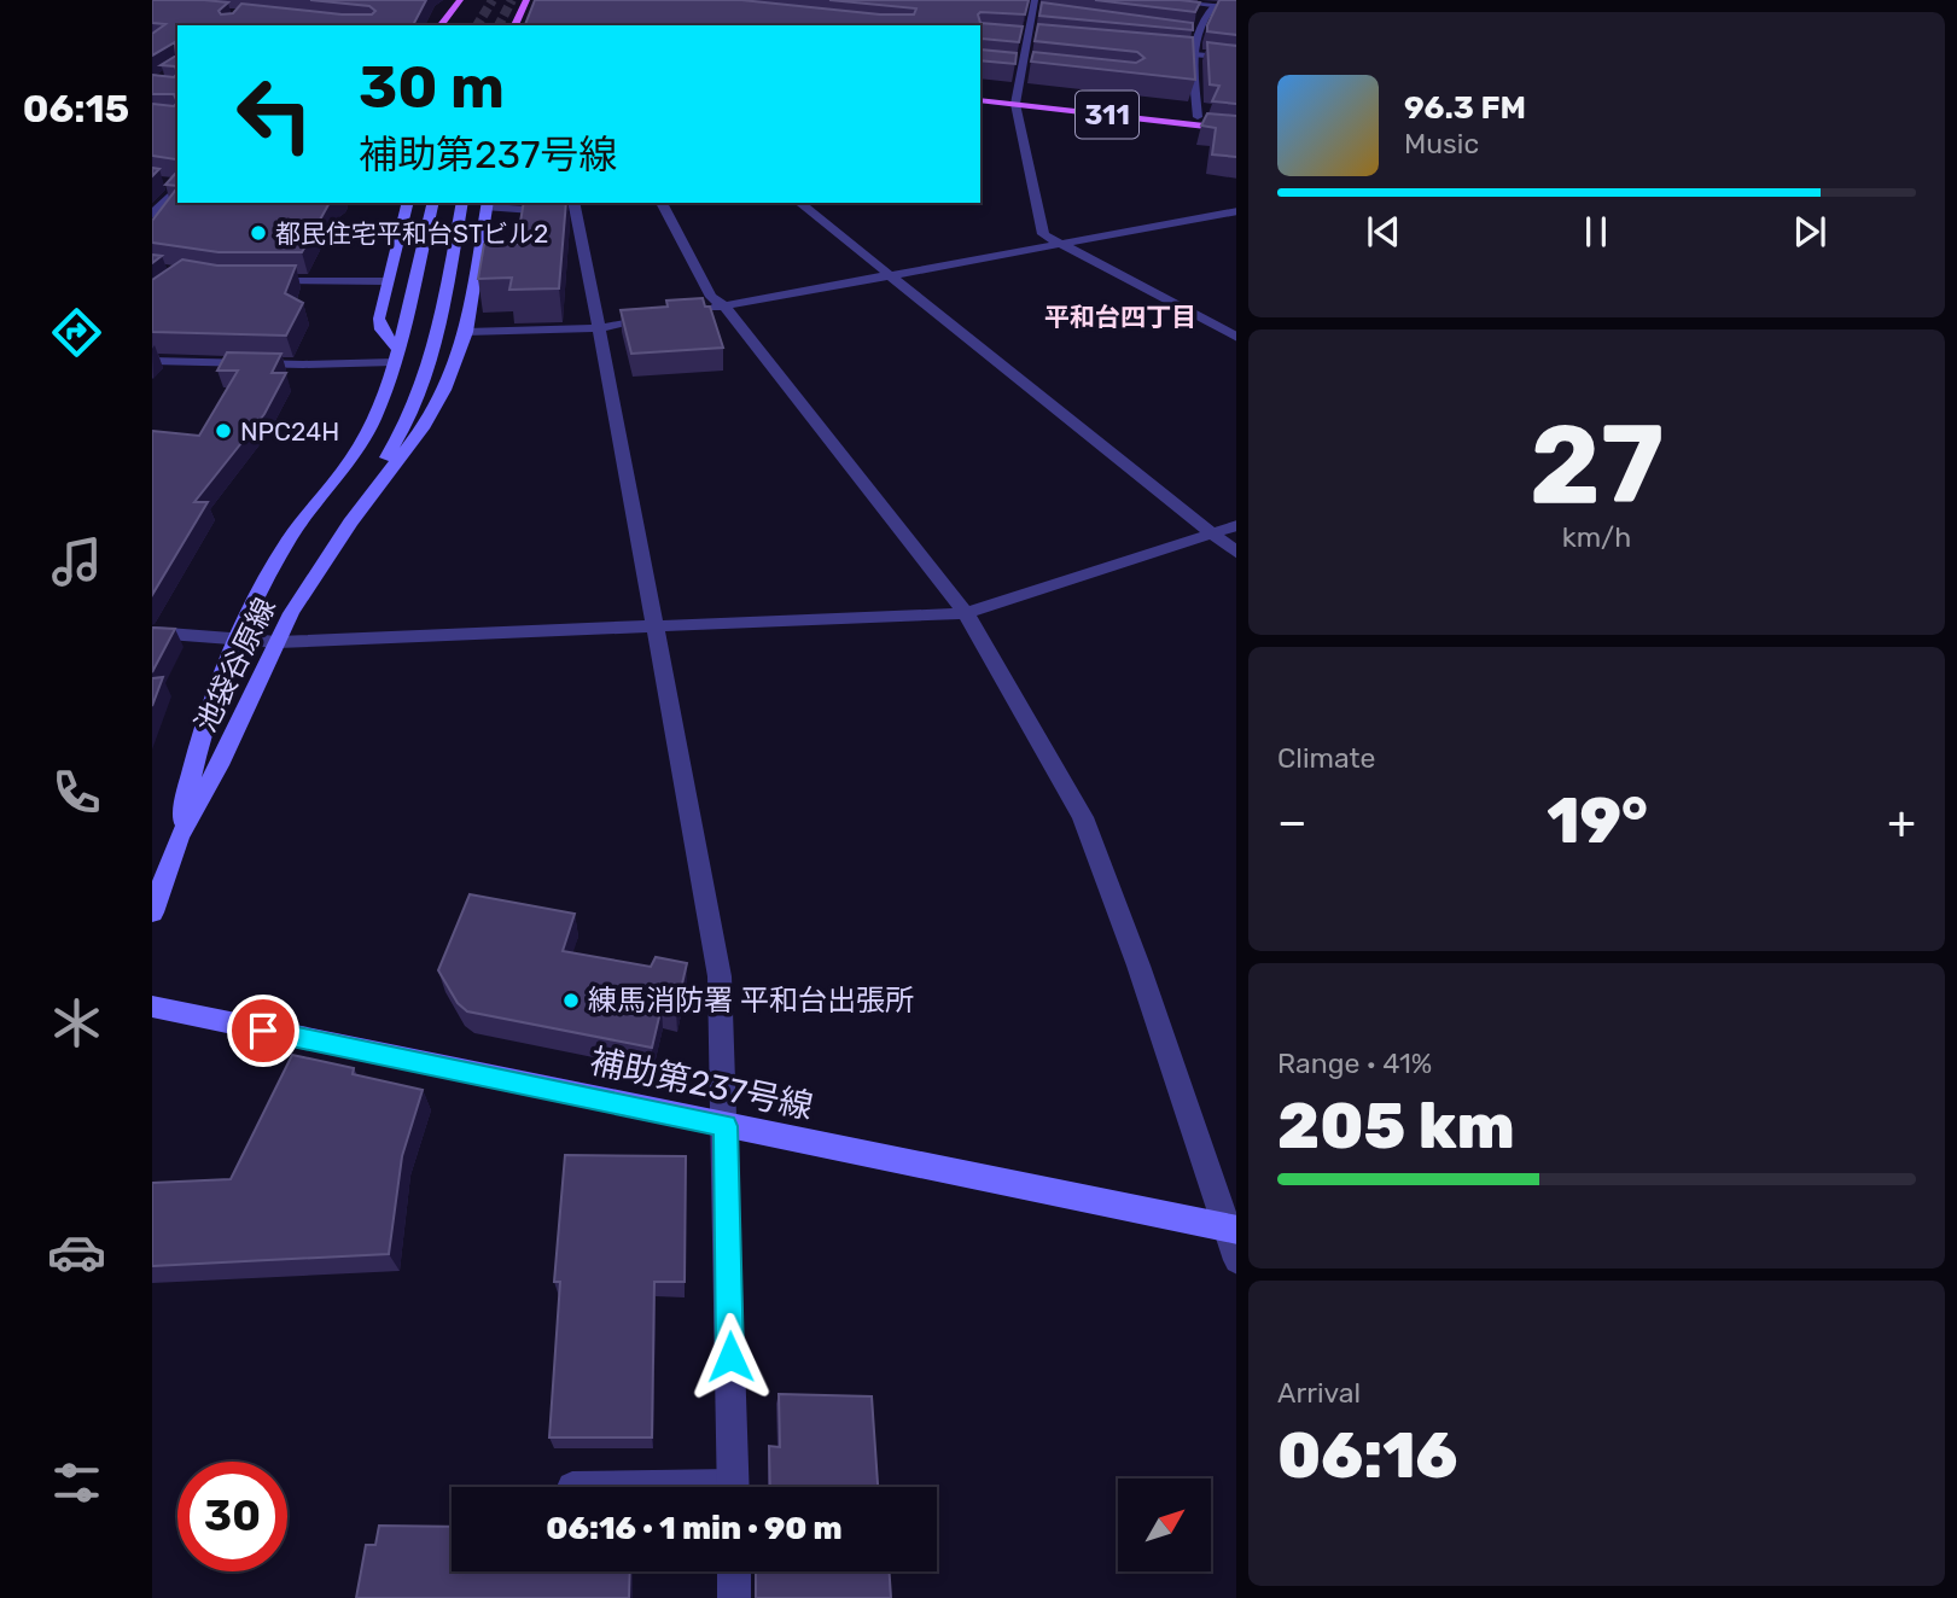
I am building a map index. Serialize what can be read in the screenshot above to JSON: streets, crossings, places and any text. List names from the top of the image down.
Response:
{
  "streets": {
    "main road": ["311", "池袋谷原線", "補助第237号線"]
  },
  "districts": ["平和台四丁目"],
  "places": ["都民住宅平和台STビル2", "NPC24H", "練馬消防署 平和台出張所"],
  "north": "top right",
  "page": {
    "tabs": "06:15",
    "turn": ["30 m", "補助第237号線"],
    "song": ["96.3 FM", "Music"],
    "tile": [
      ["27", "km/h"],
      "Climate",
      ["Range · 41%", "205 km"],
      ["Arrival", "06:16"]
    ],
    "heat": ["−", "19°", "+"],
    "limit": "30",
    "trip": "06:16 · 1 min · 90 m"
  }
}
